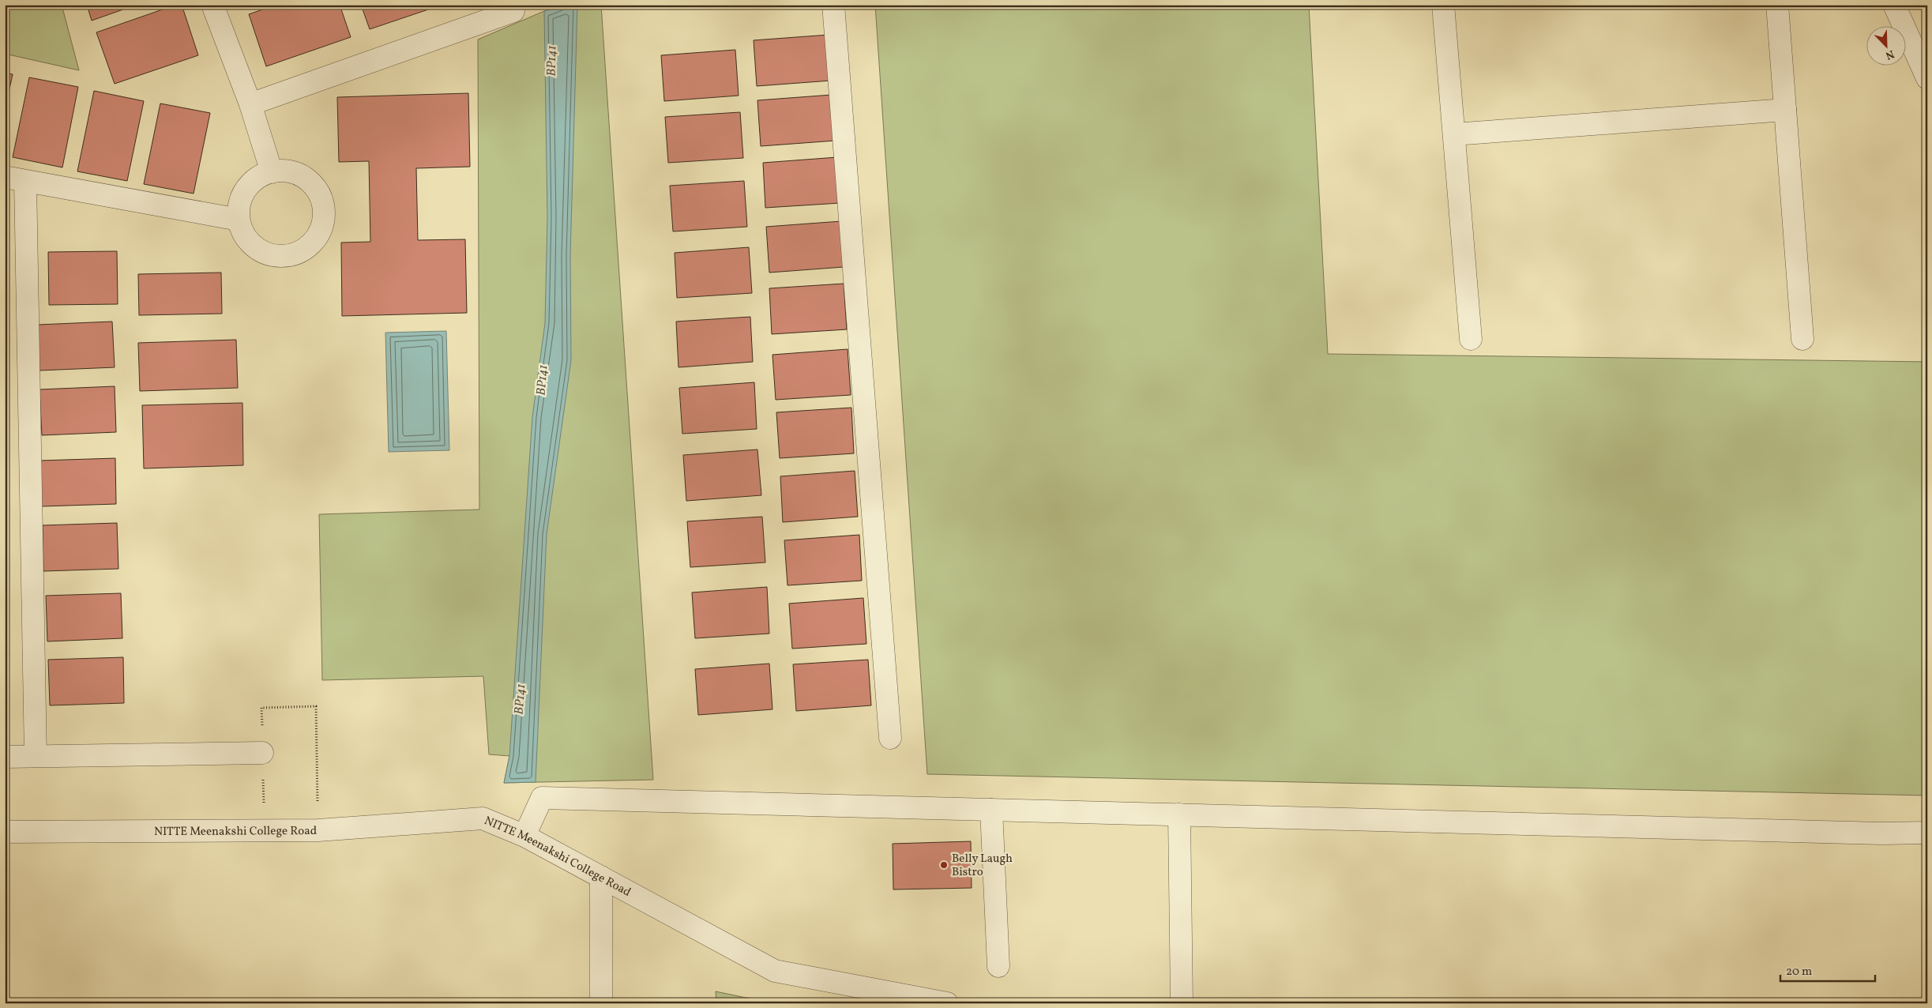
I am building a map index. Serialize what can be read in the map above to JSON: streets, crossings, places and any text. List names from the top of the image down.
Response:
{
  "streets": {
    "street": ["NITTE Meenakshi College Road"]
  },
  "water": ["BP141"],
  "places": ["Belly Laugh Bistro"],
  "scale_bar": "20 m",
  "north": "bottom right"
}
